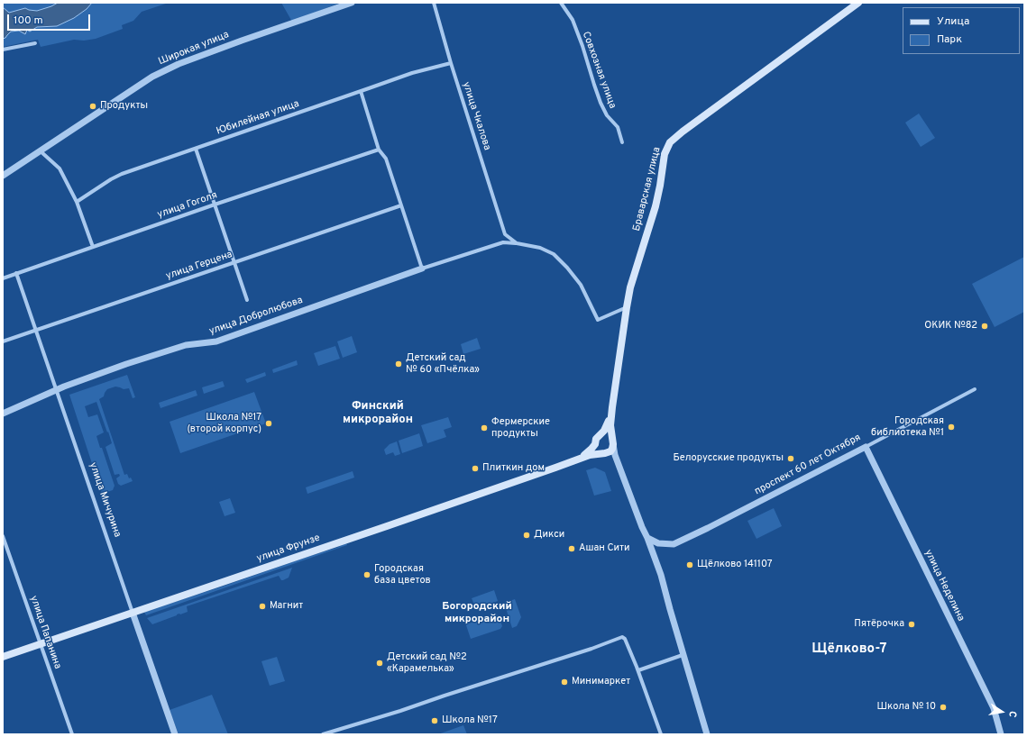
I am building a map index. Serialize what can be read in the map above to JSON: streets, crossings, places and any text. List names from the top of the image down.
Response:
{
  "streets": {
    "main road": ["Браварская улица", "улица Фрунзе"],
    "street": [
      "Широкая улица",
      "Совхозная улица",
      "улица Чкалова",
      "Юбилейная улица",
      "улица Гоголя",
      "улица Герцена",
      "улица Добролюбова",
      "проспект 60 лет Октября",
      "улица Мичурина",
      "улица Неделина",
      "улица Папанина"
    ]
  },
  "crossings": [
    ["улица Чкалова", "Юбилейная улица"],
    ["улица Чкалова", "улица Добролюбова"],
    ["улица Гоголя", "улица Мичурина"],
    ["улица Герцена", "улица Мичурина"],
    ["улица Добролюбова", "улица Мичурина"],
    ["проспект 60 лет Октября", "улица Неделина"],
    ["улица Мичурина", "улица Фрунзе"],
    ["улица Фрунзе", "улица Папанина"]
  ],
  "districts": ["Финский микрорайон", "Богородский микрорайон", "Щёлково-7"],
  "places": [
    "Продукты",
    "ОКИК №82",
    "Детский сад № 60 «Пчёлка»",
    "Школа №17 (второй корпус)",
    "Городская библиотека №1",
    "Фермерские продукты",
    "Белорусские продукты",
    "Плиткин дом",
    "Дикси",
    "Ашан Сити",
    "Щёлково 141107",
    "Городская база цветов",
    "Магнит",
    "Пятёрочка",
    "Детский сад №2 «Карамелька»",
    "Минимаркет",
    "Школа № 10",
    "Школа №17"
  ],
  "legend": ["Улица", "Парк"],
  "scale_bar": "100 m",
  "north": "right"
}
